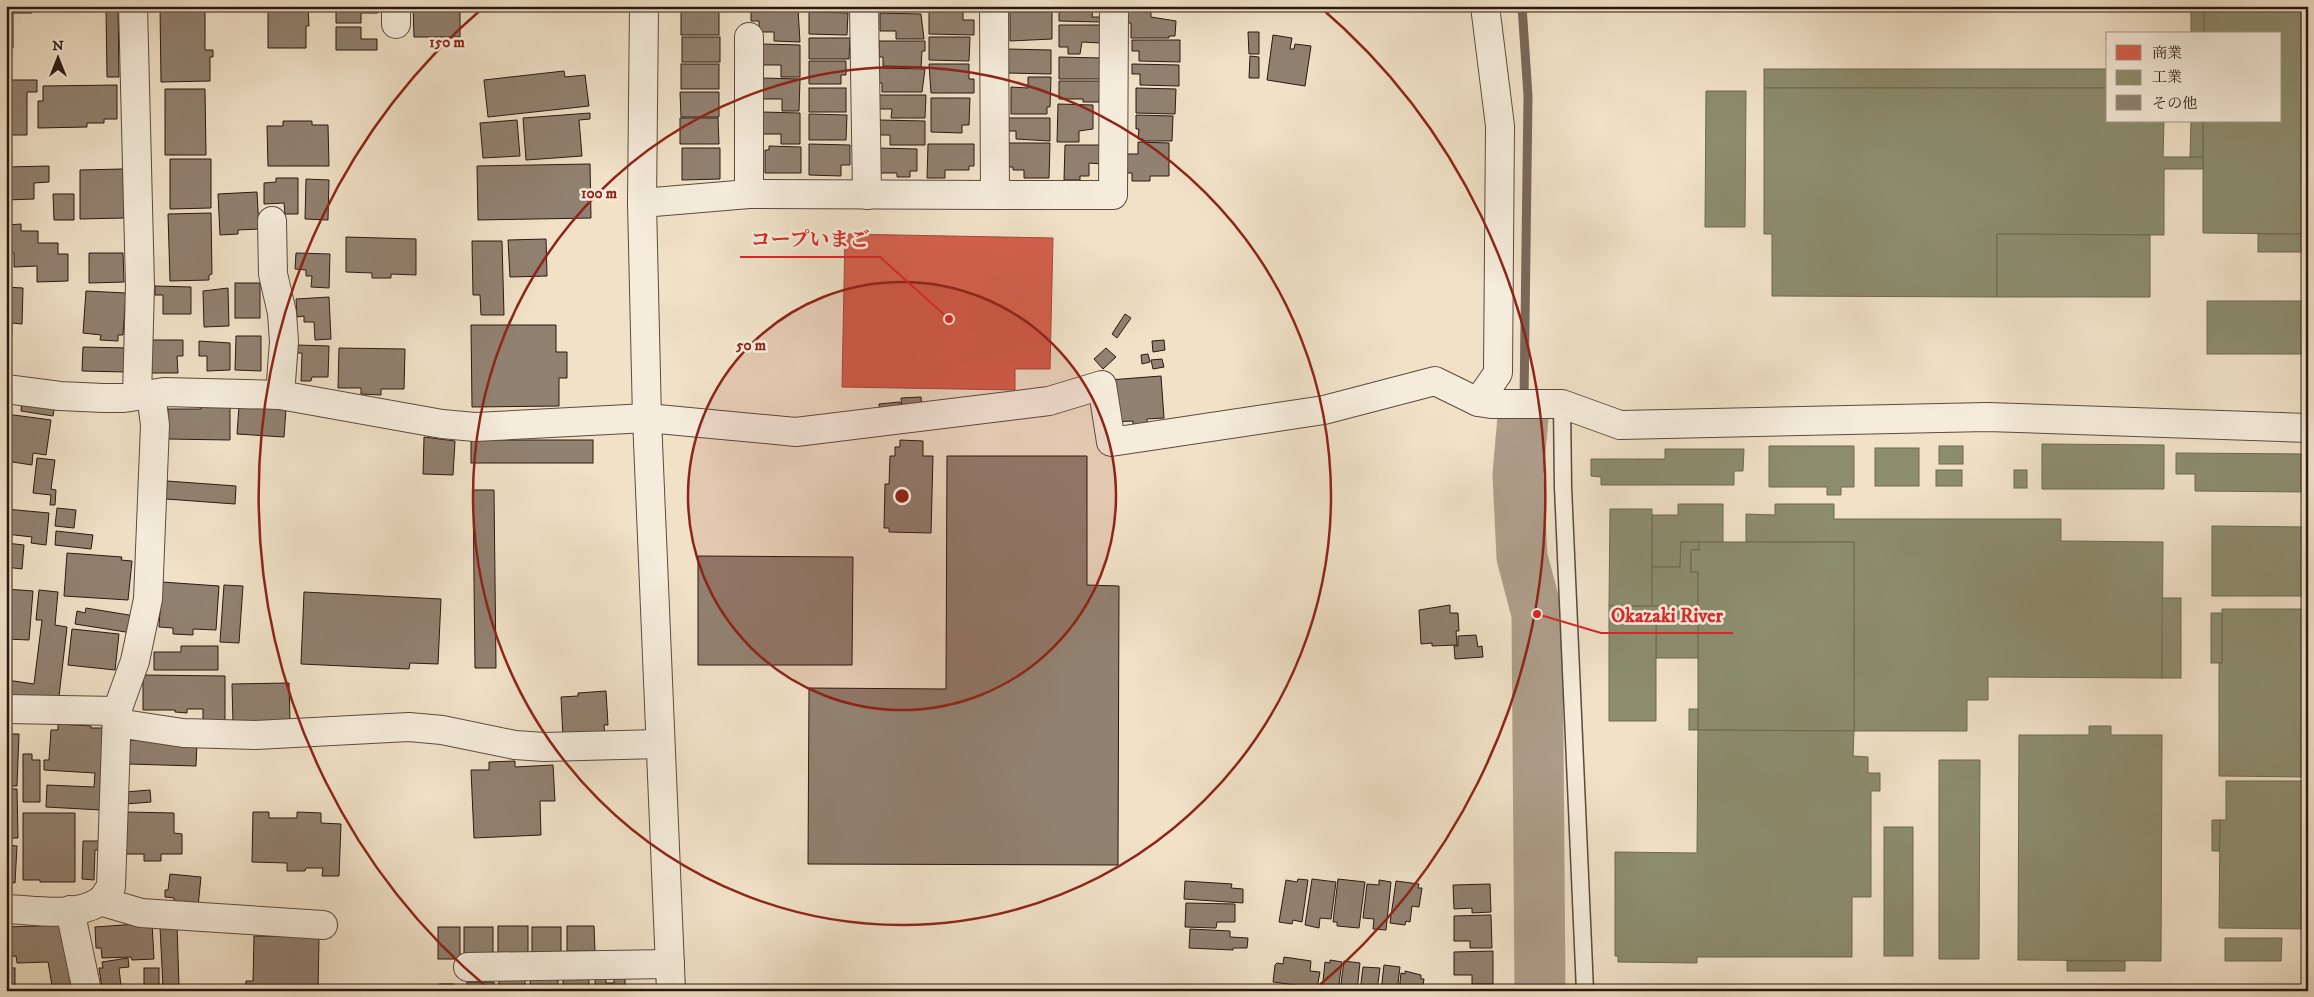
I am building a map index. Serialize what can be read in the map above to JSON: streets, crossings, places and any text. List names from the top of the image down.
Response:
{
  "places": ["コープいまご", "Okazaki River"],
  "legend": ["商業", "工業", "その他"],
  "north": "top",
  "rings": ["150 m", "100 m", "50 m"]
}
